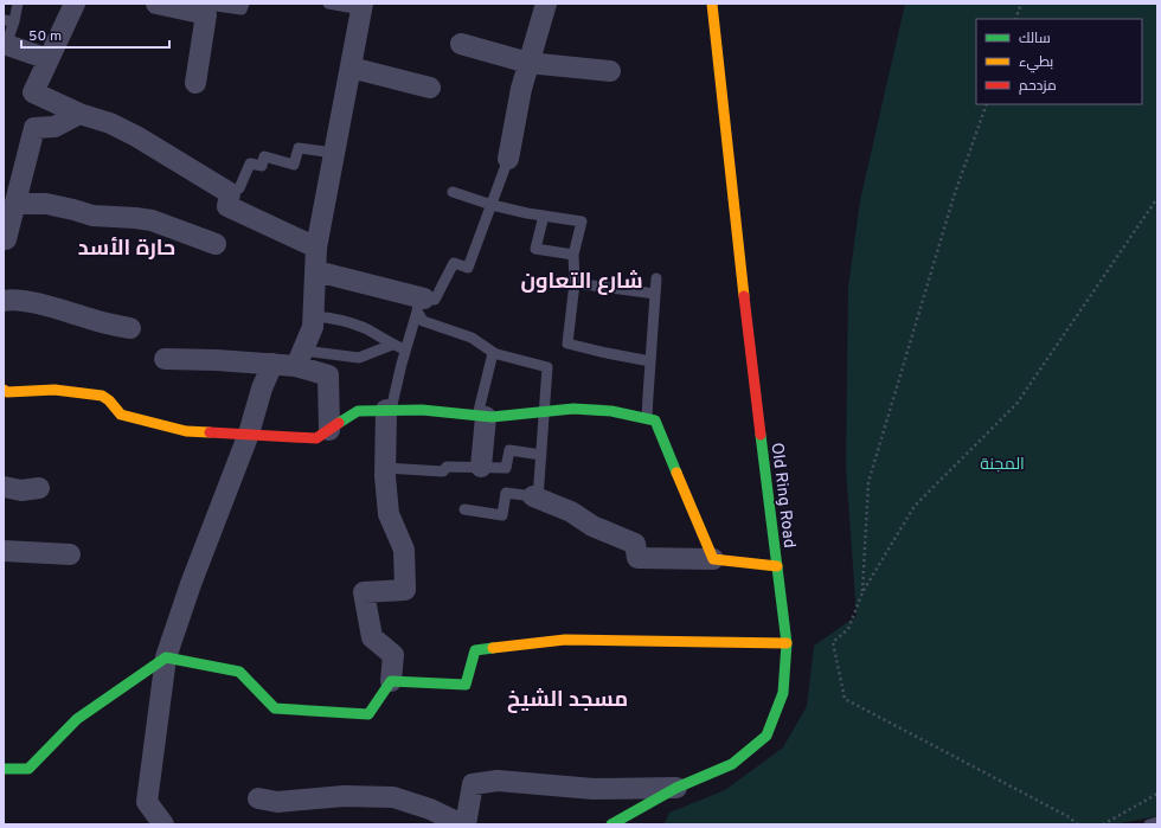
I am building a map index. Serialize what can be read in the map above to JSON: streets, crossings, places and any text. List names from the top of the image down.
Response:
{
  "streets": {
    "street": ["Old Ring Road"]
  },
  "districts": ["حارة الأسد", "شارع التعاون", "مسجد الشيخ"],
  "parks": ["المجنة"],
  "legend": ["سالك", "بطيء", "مزدحم"],
  "scale_bar": "50 m"
}
